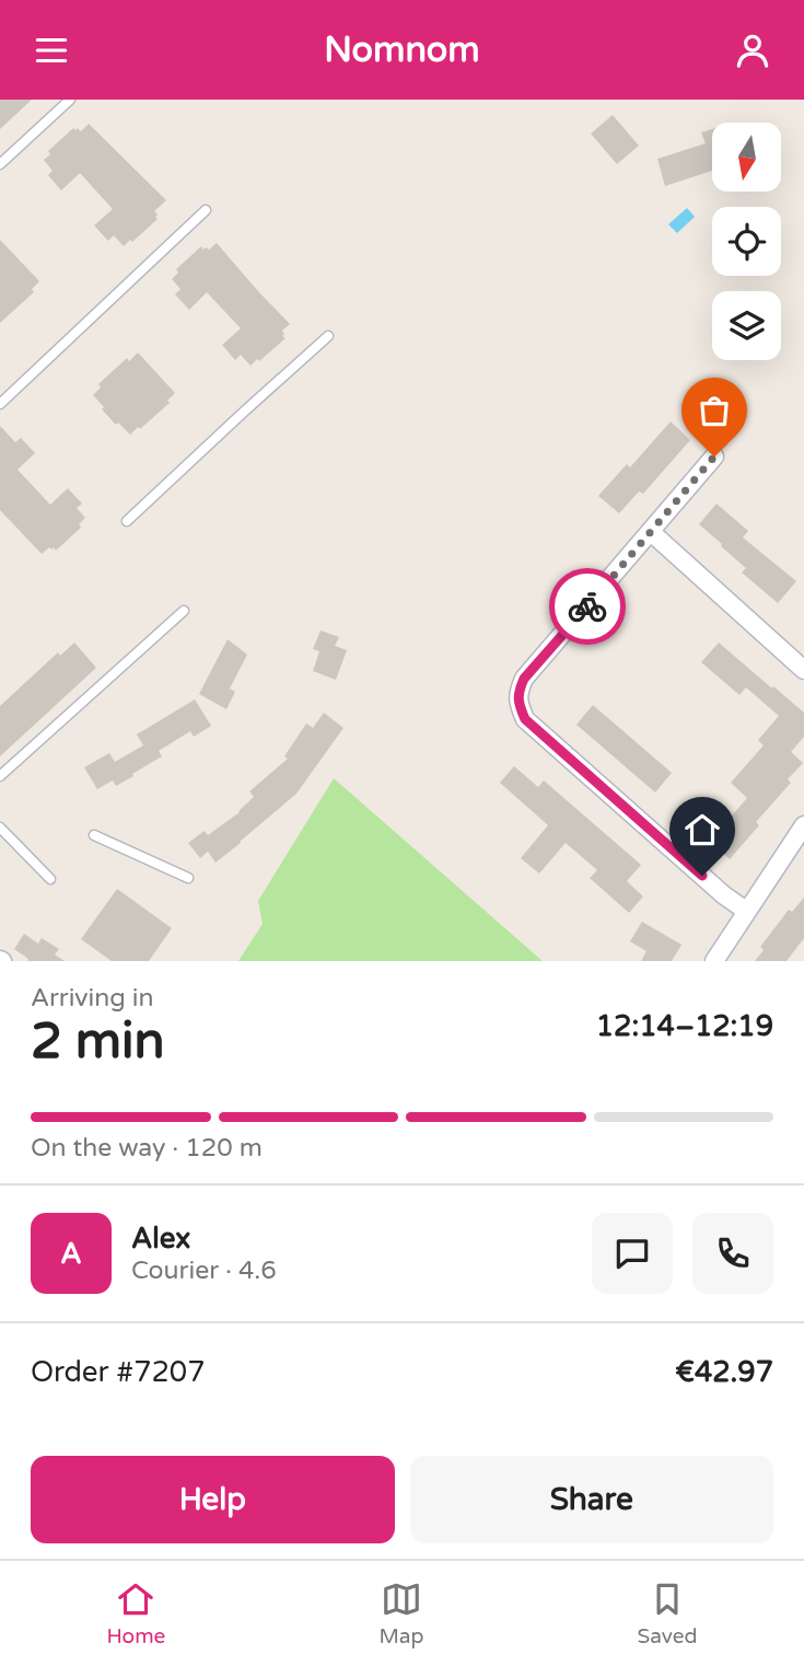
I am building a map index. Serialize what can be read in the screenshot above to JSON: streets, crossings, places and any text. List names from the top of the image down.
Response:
{
  "north": "bottom",
  "page": {
    "header": "Nomnom",
    "heading": ["2 min", "Arriving in", "12:14–12:19"],
    "panel": [
      "Alex",
      "Courier · 4.6",
      "Order #7207",
      "€42.97"
    ],
    "bar": "On the way · 120 m",
    "round": "A",
    "buttons": ["Help", "Share"],
    "tabs": ["Home", "Map", "Saved"]
  }
}
